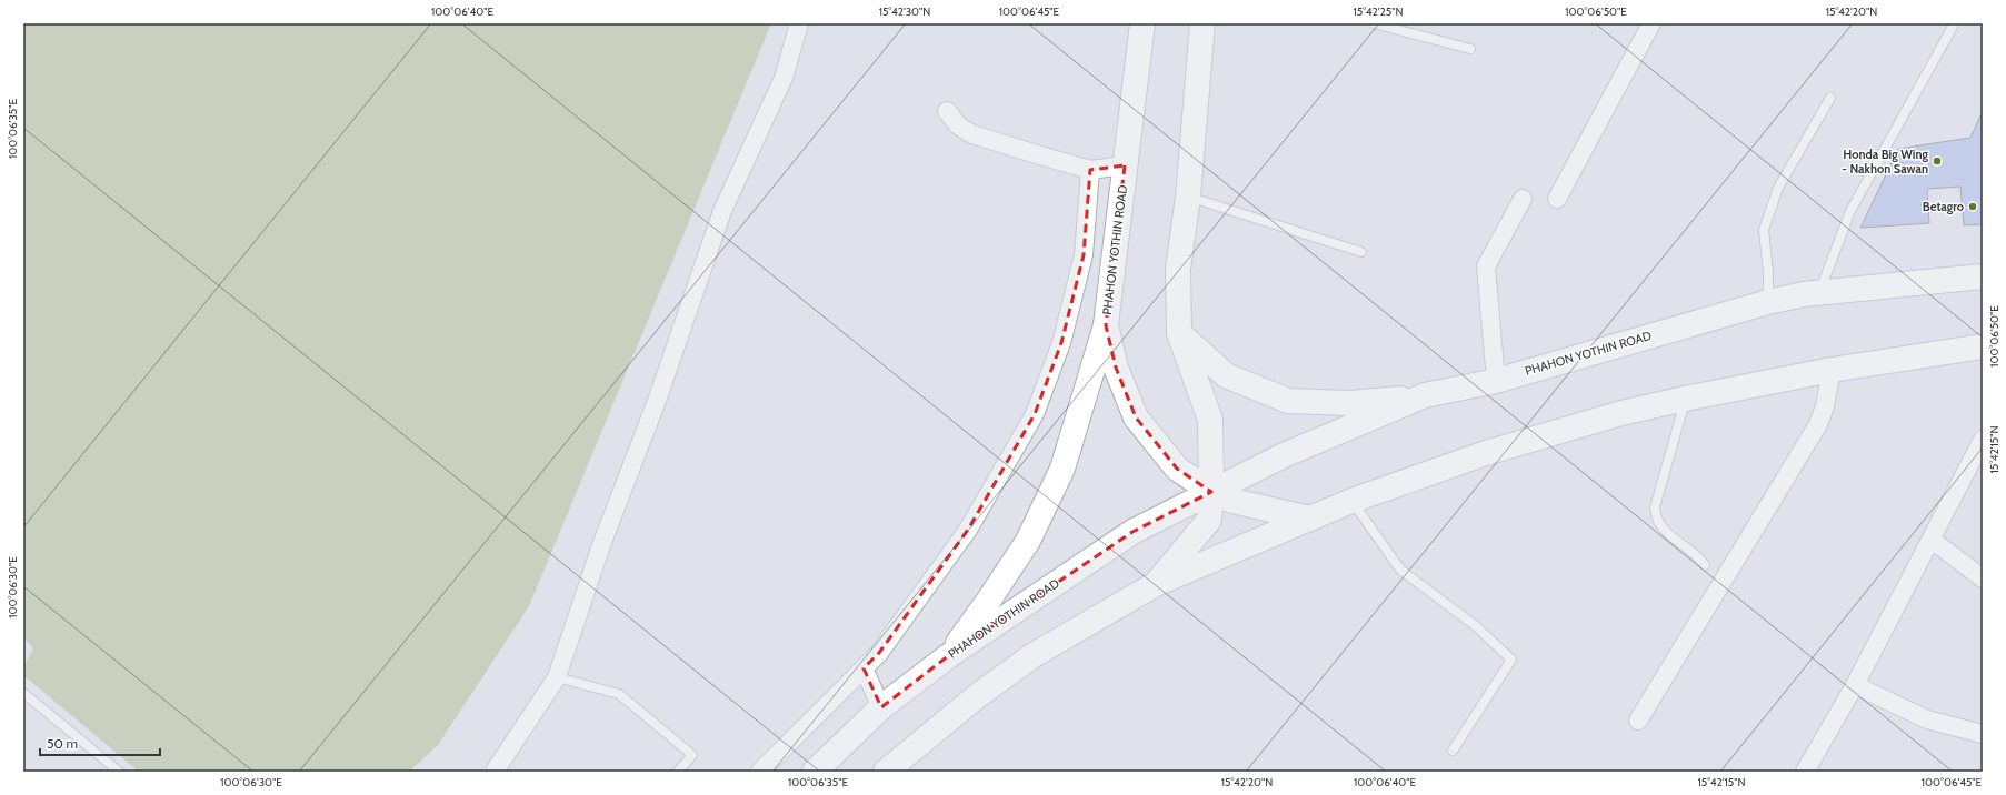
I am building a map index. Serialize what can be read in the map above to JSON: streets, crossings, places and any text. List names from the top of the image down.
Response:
{
  "streets": {
    "main road": ["PHAHON YOTHIN ROAD"]
  },
  "places": ["Honda Big Wing - Nakhon Sawan", "Betagro"],
  "scale_bar": "50 m",
  "coordinates": [
    "100°06'40\"E",
    "15°42'30\"N",
    "100°06'45\"E",
    "15°42'25\"N",
    "100°06'50\"E",
    "15°42'20\"N",
    "100°06'35\"E",
    "15°42'15\"N",
    "100°06'30\"E"
  ]
}
